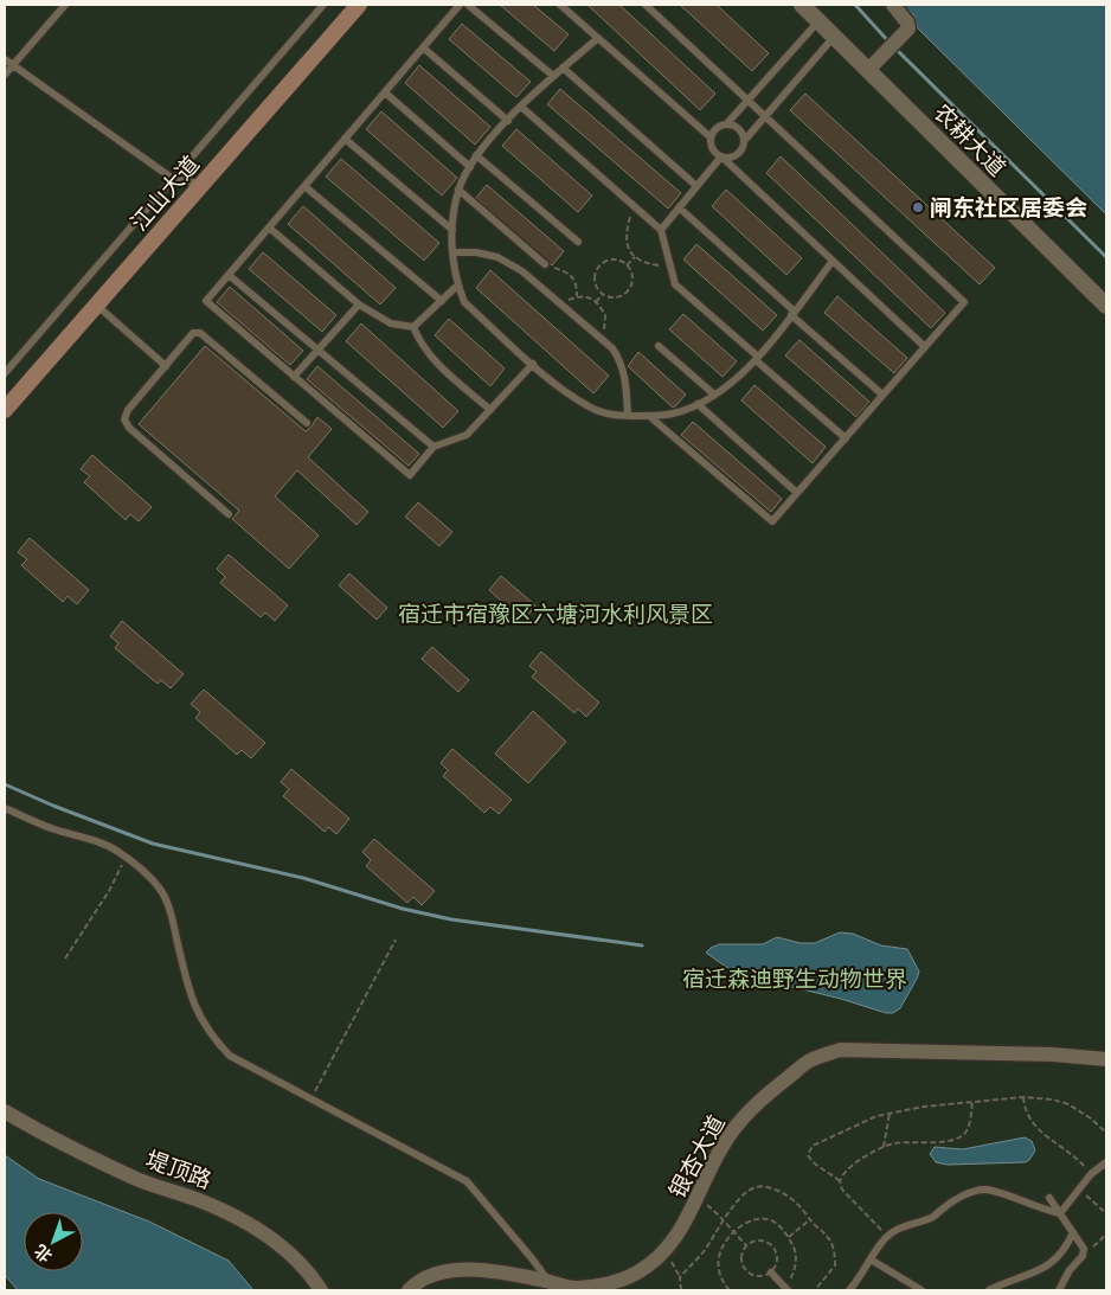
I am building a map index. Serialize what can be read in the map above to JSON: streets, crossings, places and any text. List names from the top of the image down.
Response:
{
  "streets": {
    "main road": ["江山大道"],
    "street": ["农耕大道", "银杏大道", "堤顶路"]
  },
  "parks": ["宿迁市宿豫区六塘河水利风景区", "宿迁森迪野生动物世界"],
  "places": ["闸东社区居委会"],
  "north": "bottom left"
}
